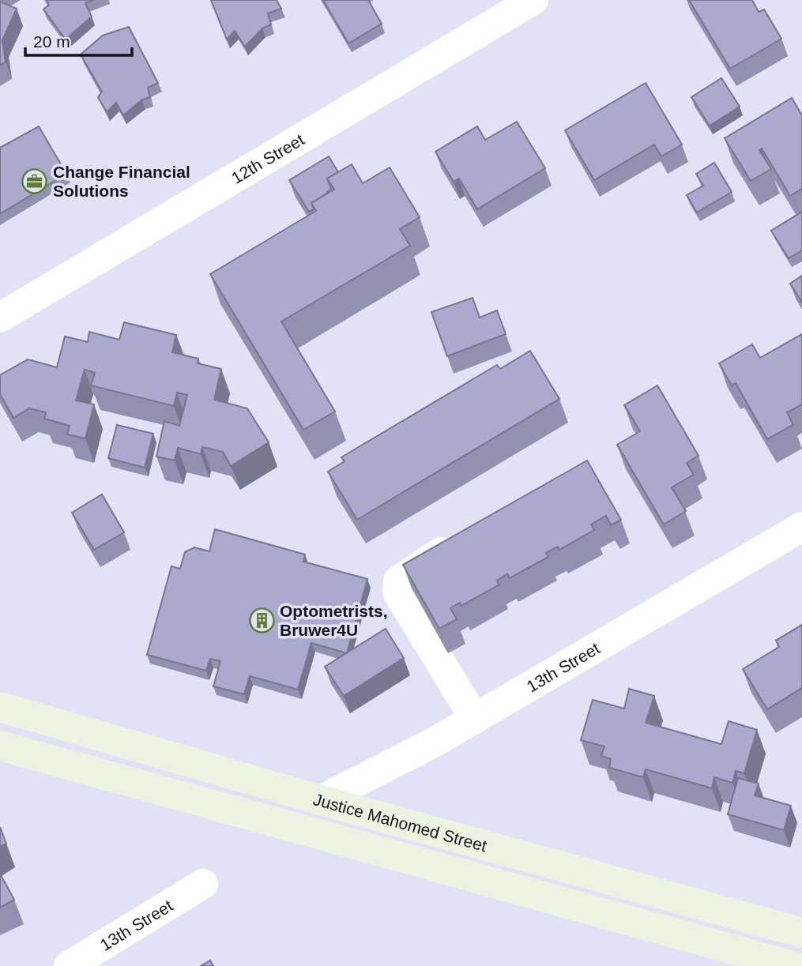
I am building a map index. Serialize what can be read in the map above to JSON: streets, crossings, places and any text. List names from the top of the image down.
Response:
{
  "streets": {
    "main road": ["Justice Mahomed Street"],
    "street": ["12th Street", "13th Street"]
  },
  "crossings": [
    ["13th Street", "Justice Mahomed Street"]
  ],
  "places": {
    "office": ["Change Financial Solutions"],
    "building": ["Optometrists, Bruwer4U"]
  },
  "scale_bar": "20 m"
}
